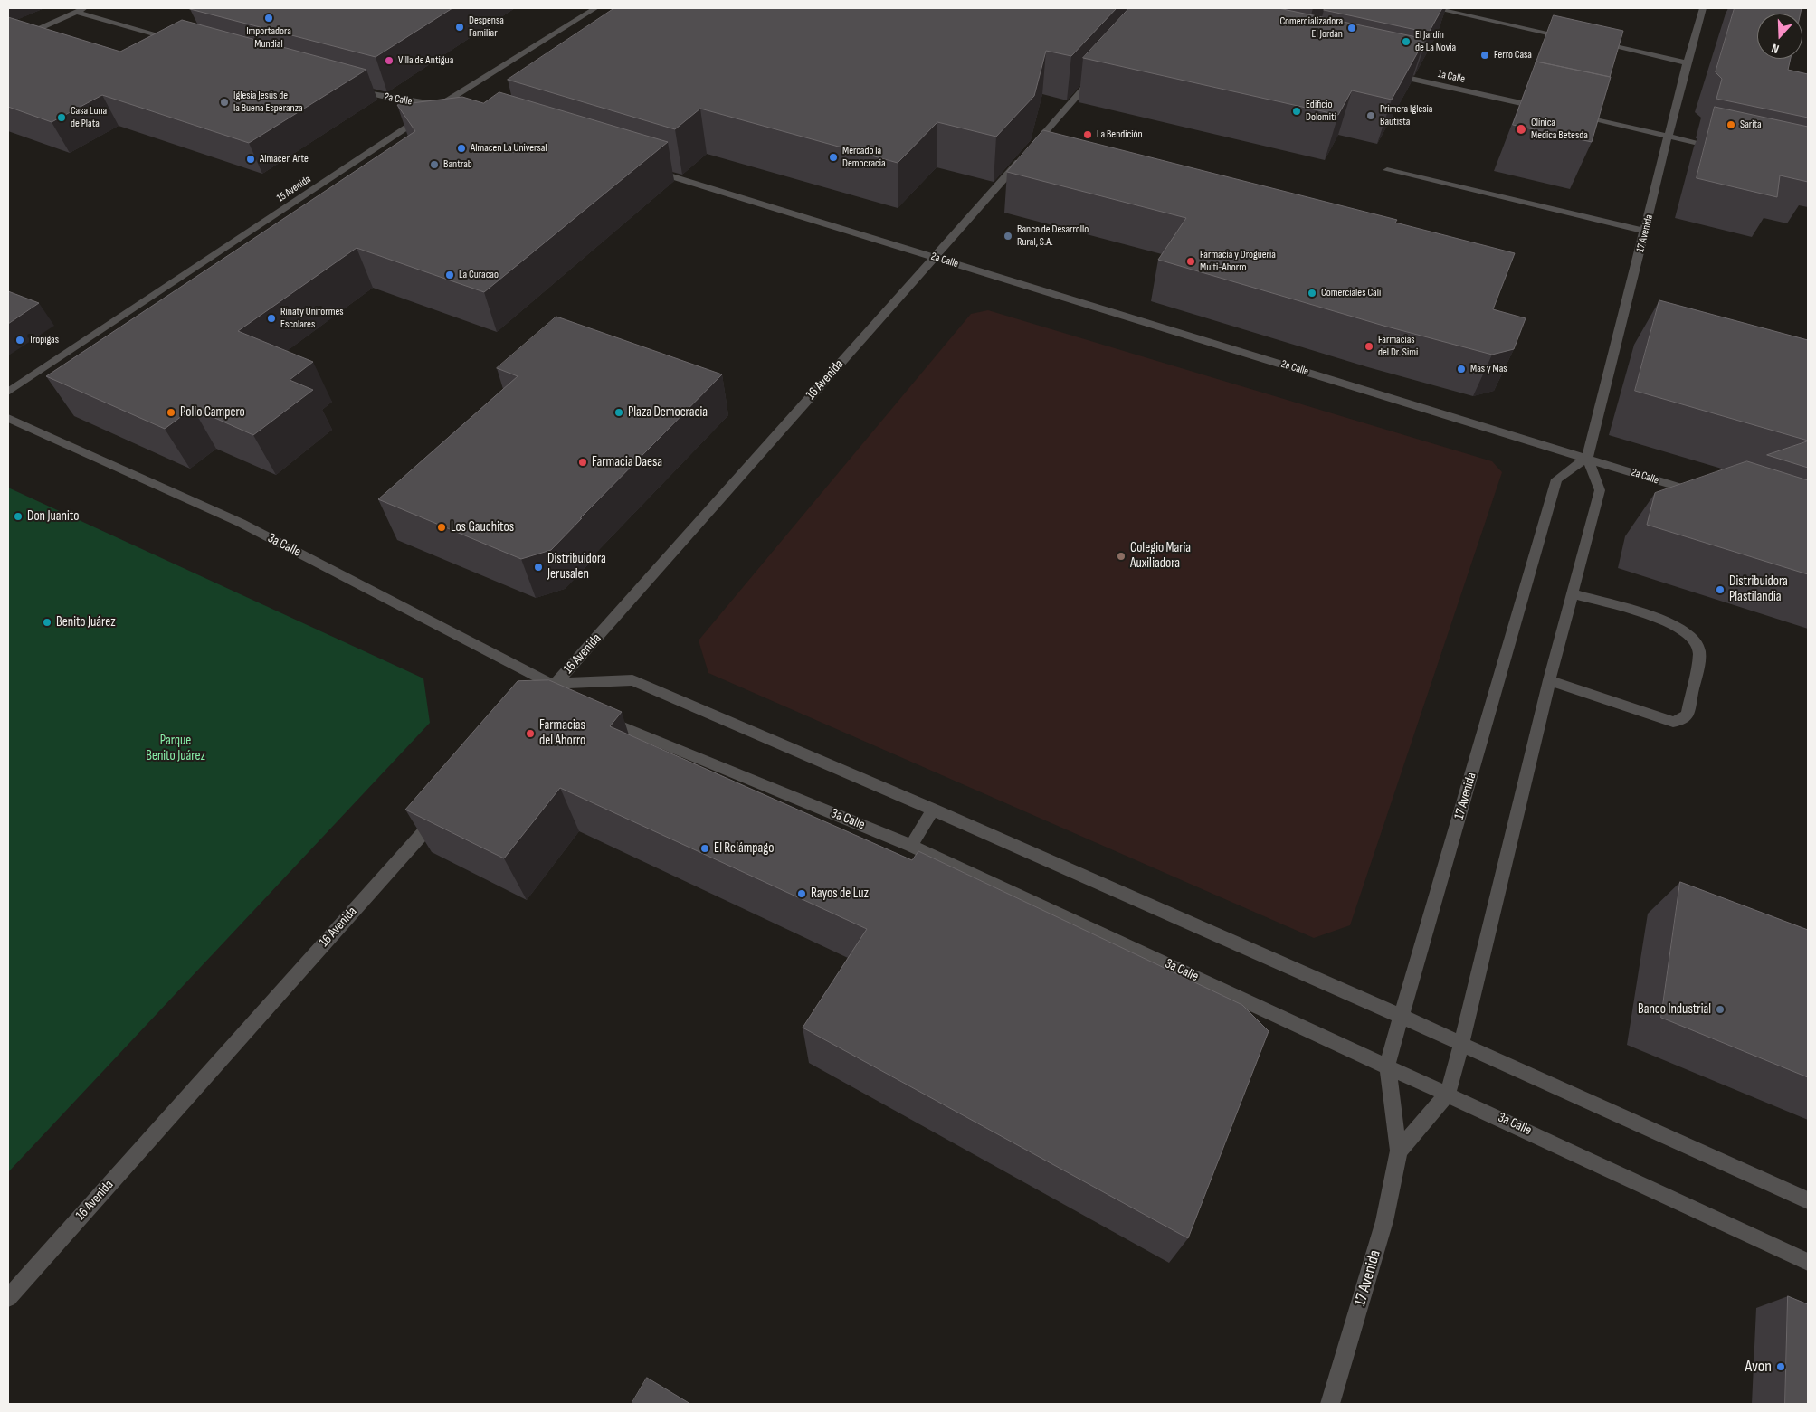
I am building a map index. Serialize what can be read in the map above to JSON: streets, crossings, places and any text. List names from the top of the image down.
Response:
{
  "streets": {
    "street": [
      "1a Calle",
      "2a Calle",
      "15 Avenida",
      "17 Avenida",
      "16 Avenida",
      "3a Calle"
    ]
  },
  "crossings": [
    ["2a Calle", "15 Avenida"],
    ["2a Calle", "17 Avenida"],
    ["2a Calle", "16 Avenida"],
    ["17 Avenida", "3a Calle"],
    ["16 Avenida", "3a Calle"]
  ],
  "parks": ["Parque Benito Juárez"],
  "places": [
    "Importadora Mundial",
    "Despensa Familiar",
    "Comercializadora El Jordan",
    "El Jardín de La Novia",
    "Ferro Casa",
    "Villa de Antigua",
    "Iglesia Jesús de la Buena Esperanza",
    "Edificio Dolomiti",
    "Primera Iglesia Bautista",
    "Casa Luna de Plata",
    "Sarita",
    "Clínica Medica Betesda",
    "La Bendición",
    "Almacen La Universal",
    "Mercado la Democracia",
    "Almacen Arte",
    "Bantrab",
    "Banco de Desarrollo Rural, S.A.",
    "Farmacia y Droguería Multi-Ahorro",
    "La Curacao",
    "Comerciales Cali",
    "Rinaty Uniformes Escolares",
    "Tropigas",
    "Farmacias del Dr. Simi",
    "Mas y Mas",
    "Pollo Campero",
    "Plaza Democracia",
    "Farmacia Daesa",
    "Don Juanito",
    "Los Gauchitos",
    "Colegio María Auxiliadora",
    "Distribuidora Jerusalen",
    "Distribuidora Plastilandia",
    "Benito Juárez",
    "Farmacias del Ahorro",
    "El Relámpago",
    "Rayos de Luz",
    "Banco Industrial",
    "Avon"
  ],
  "north": "bottom"
}
